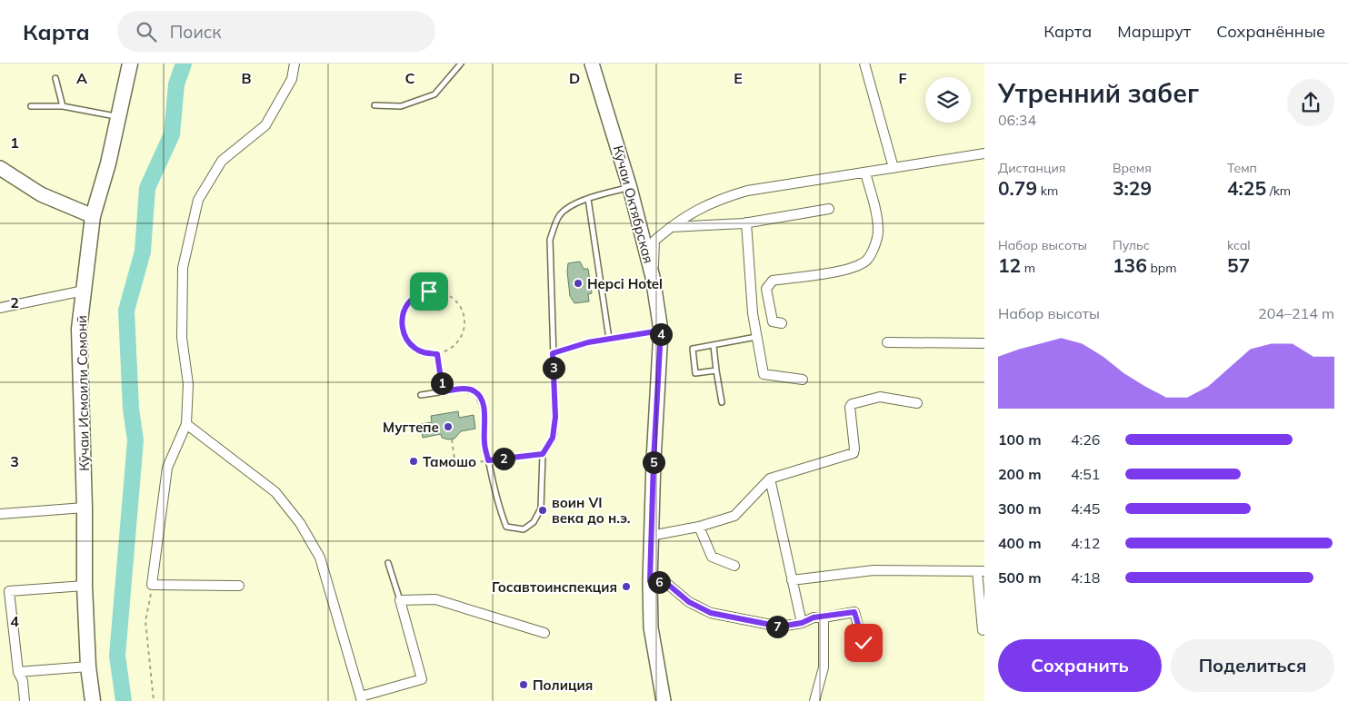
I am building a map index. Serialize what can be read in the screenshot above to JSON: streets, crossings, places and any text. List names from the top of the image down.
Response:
{
  "streets": {
    "main road": ["Кӯчаи Октябрская", "Кӯчаи Исмоили Сомонӣ"]
  },
  "places": [
    "Hepci Hotel",
    "Мугтепе",
    "Тамошо",
    "воин VI века до н.э.",
    "Госавтоинспекция",
    "Полиция"
  ],
  "page": {
    "header": "Карта",
    "search": "Поиск",
    "nav": ["Карта", "Маршрут", "Сохранённые"],
    "heading": ["Утренний забег", "06:34"],
    "stats": [
      ["Дистанция", "0.79 km"],
      ["Время", "3:29"],
      ["Темп", "4:25 /km"],
      ["Набор высоты", "12 m"],
      ["Пульс", "136 bpm"],
      ["kcal", "57"]
    ],
    "chart": ["Набор высоты", "204–214 m"],
    "pins": [
      "4",
      "3",
      "1",
      "2",
      "5",
      "6",
      "7"
    ],
    "list": [
      {
        "name": "100 m",
        "note": "4:26"
      },
      {
        "name": "200 m",
        "note": "4:51"
      },
      {
        "name": "300 m",
        "note": "4:45"
      },
      {
        "name": "400 m",
        "note": "4:12"
      },
      {
        "name": "500 m",
        "note": "4:18"
      }
    ],
    "buttons": ["Сохранить", "Поделиться"]
  },
  "grid": {
    "columns": [
      "A",
      "B",
      "C",
      "D",
      "E",
      "F"
    ],
    "rows": [
      "1",
      "2",
      "3",
      "4"
    ]
  }
}
